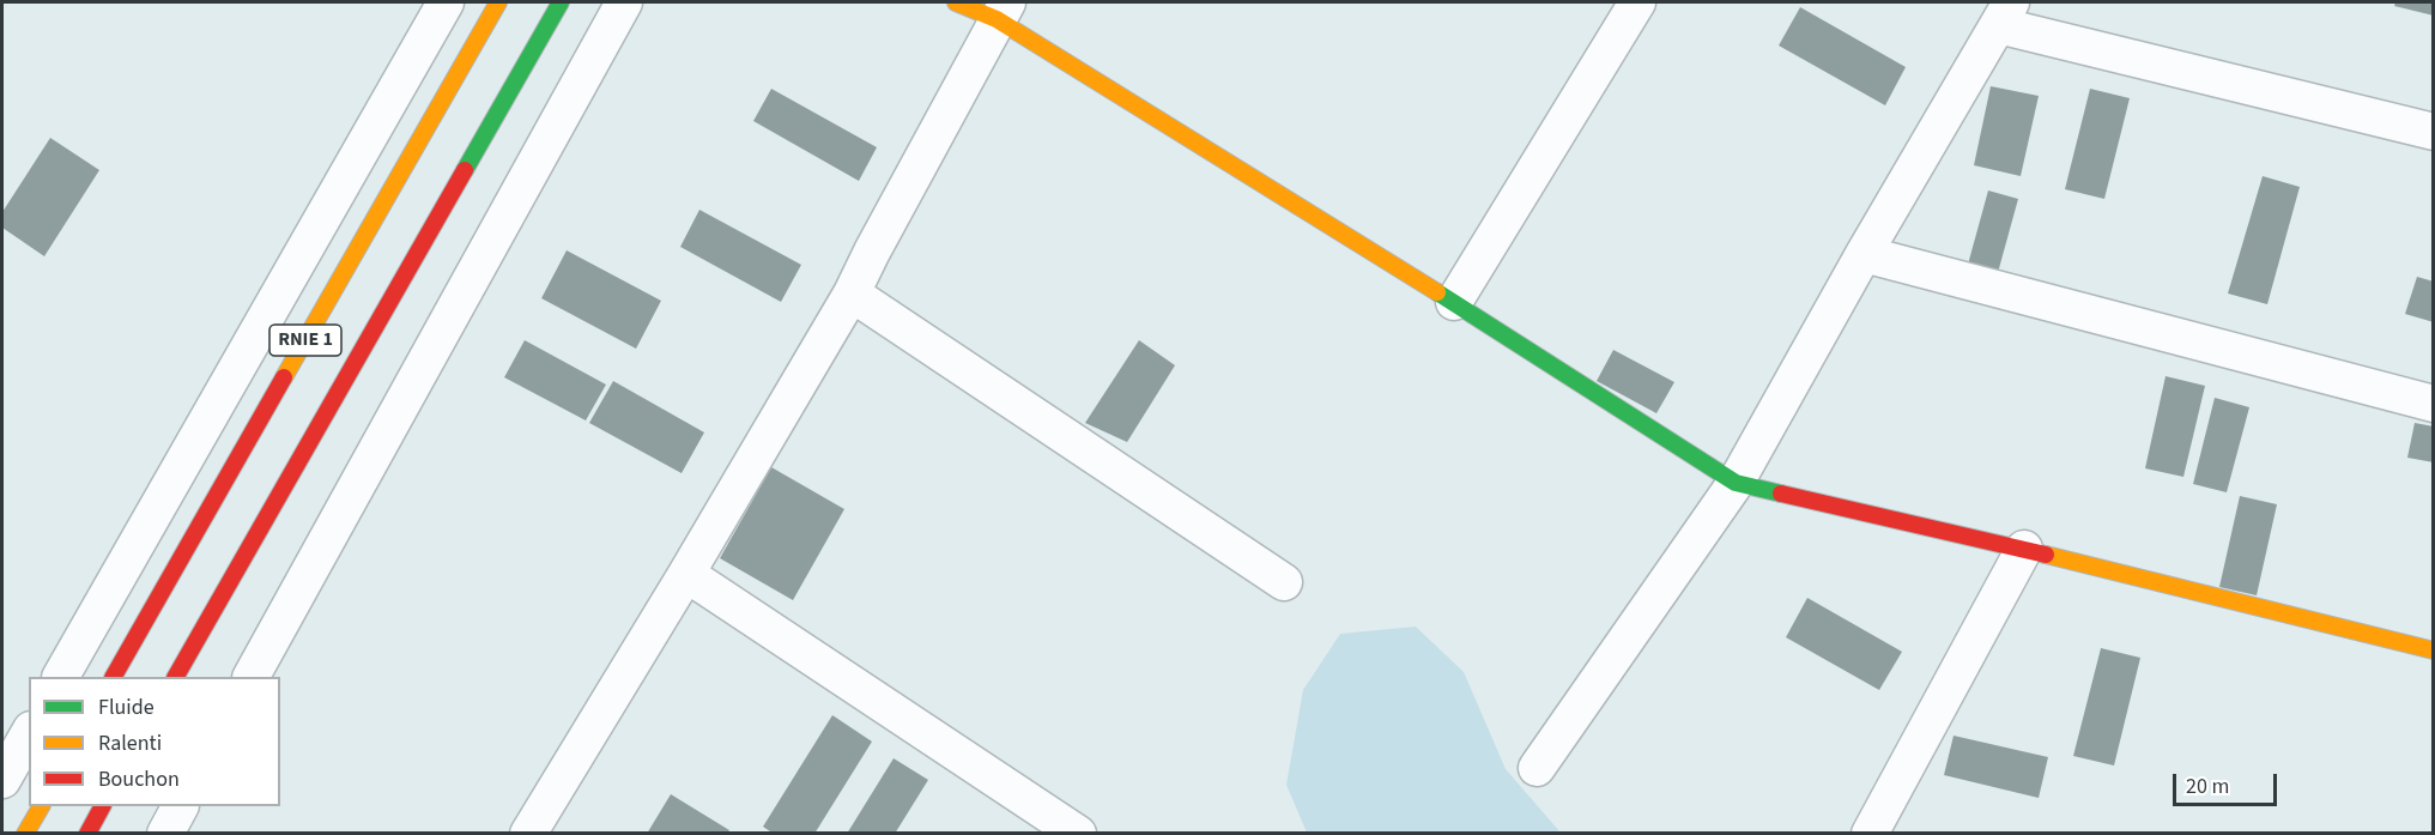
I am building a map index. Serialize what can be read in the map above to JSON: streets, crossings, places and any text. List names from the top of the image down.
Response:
{
  "streets": {
    "main road": ["RNIE 1"]
  },
  "legend": ["Fluide", "Ralenti", "Bouchon"],
  "scale_bar": "20 m"
}
